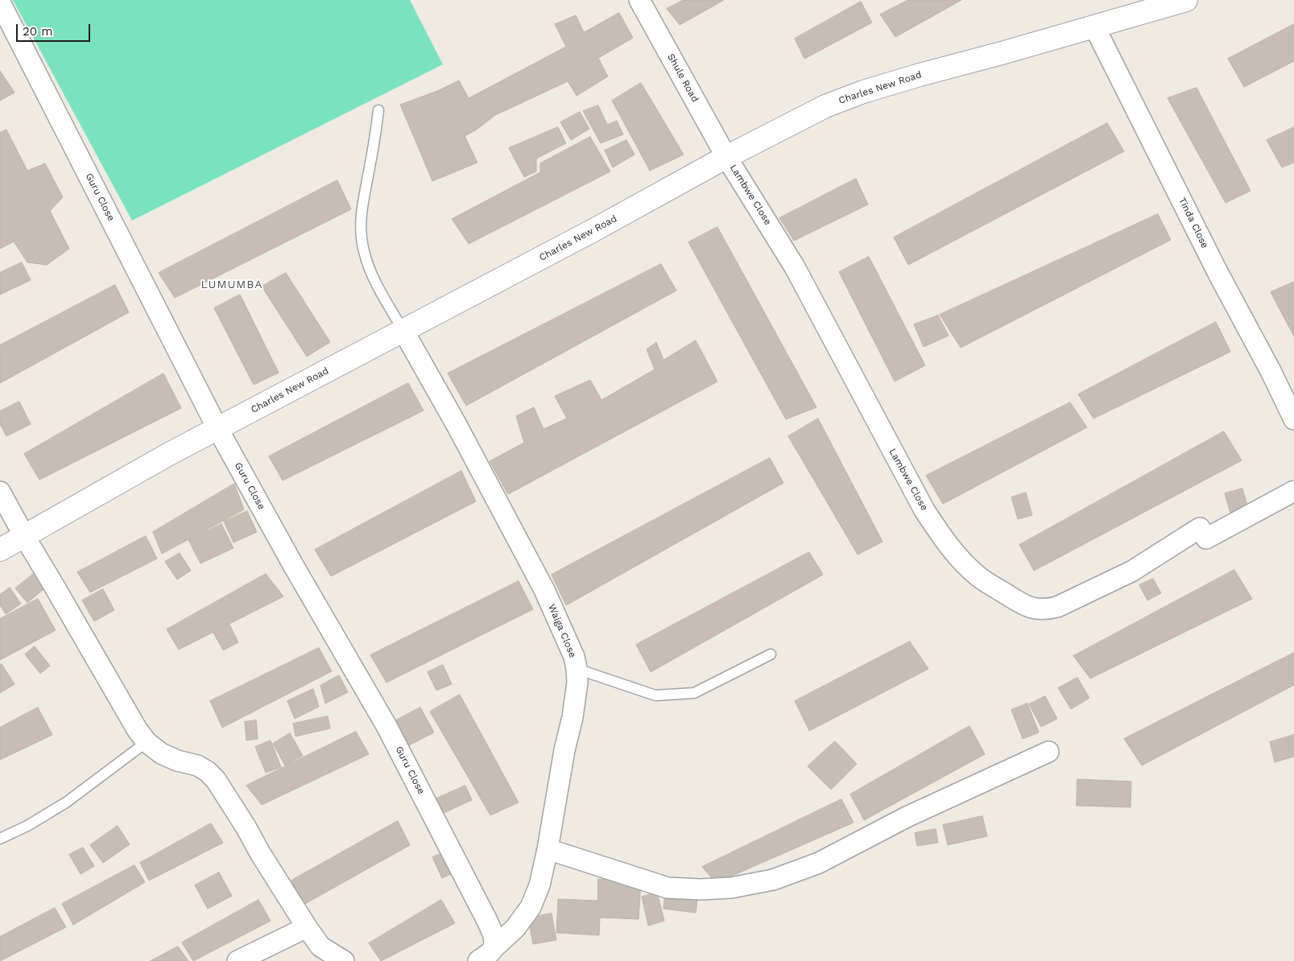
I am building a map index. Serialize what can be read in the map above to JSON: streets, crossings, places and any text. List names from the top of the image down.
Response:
{
  "streets": {
    "street": [
      "Shule Road",
      "Charles New Road",
      "Lambwe Close",
      "Guru Close",
      "Tinda Close",
      "Waiga Close"
    ]
  },
  "crossings": [
    ["Shule Road", "Charles New Road"],
    ["Shule Road", "Lambwe Close"],
    ["Charles New Road", "Lambwe Close"],
    ["Charles New Road", "Guru Close"],
    ["Charles New Road", "Tinda Close"],
    ["Charles New Road", "Waiga Close"],
    ["Guru Close", "Waiga Close"]
  ],
  "districts": ["LUMUMBA"],
  "scale_bar": "20 m"
}
